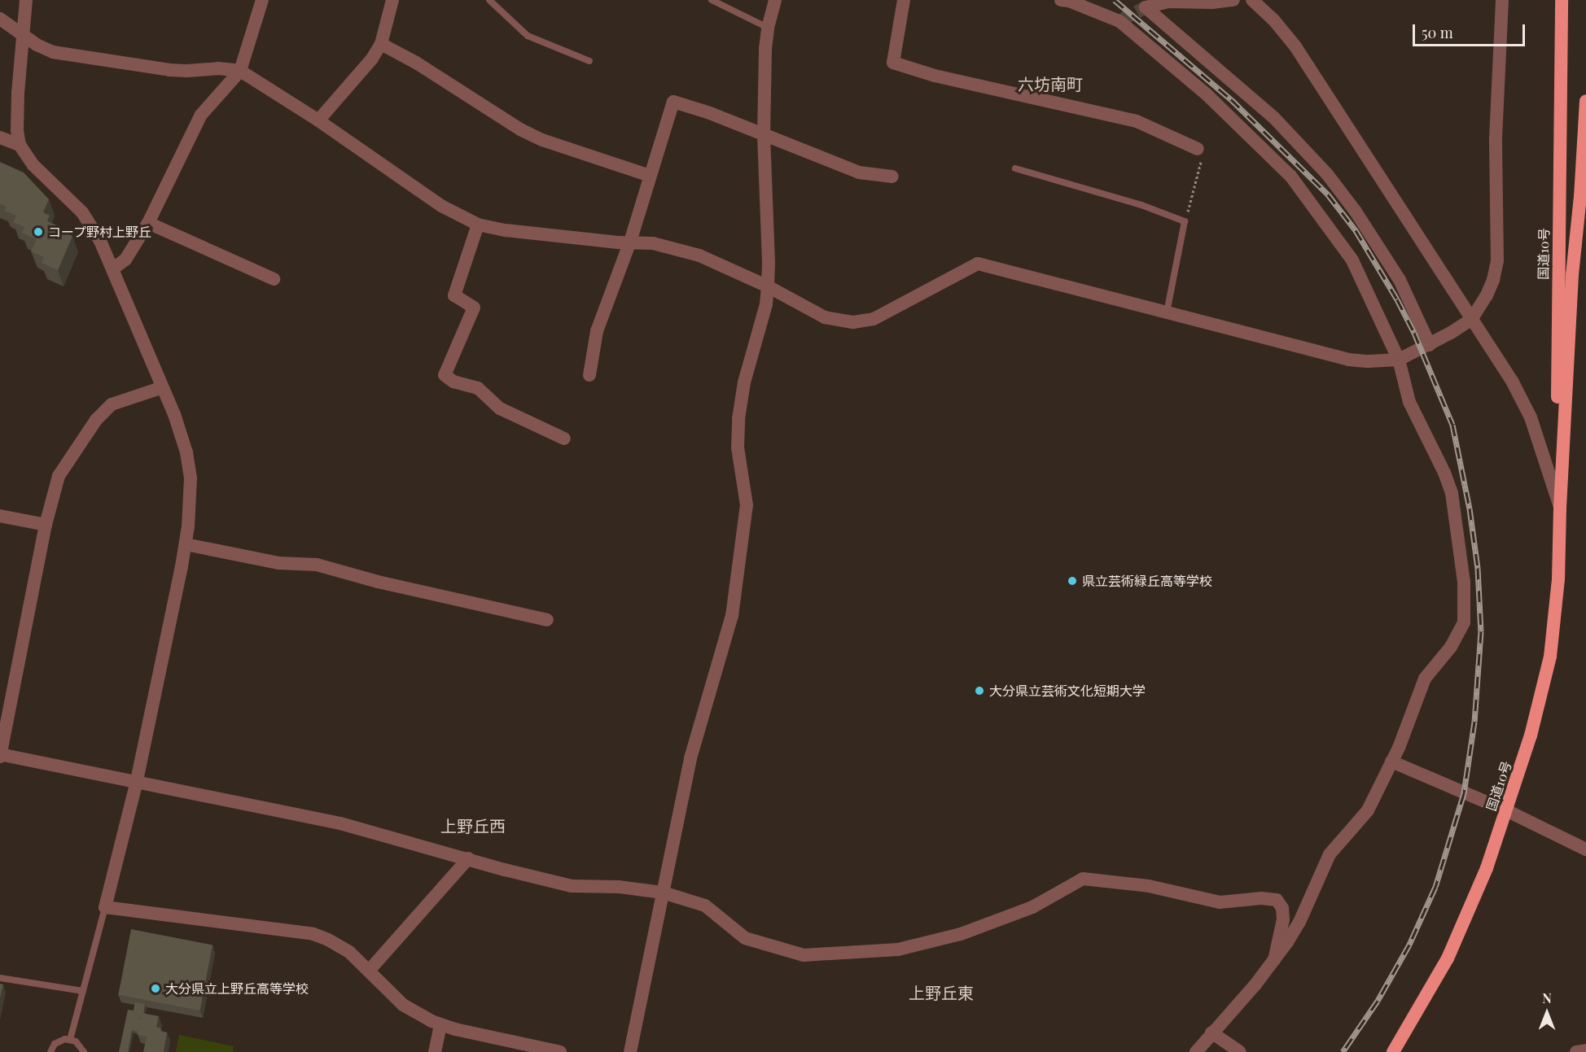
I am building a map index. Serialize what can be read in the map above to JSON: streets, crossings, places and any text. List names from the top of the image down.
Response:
{
  "streets": {
    "highway": ["国道10号"]
  },
  "districts": ["六坊南町", "上野丘西", "上野丘東"],
  "places": [
    "コープ野村上野丘",
    "県立芸術緑丘高等学校",
    "大分県立芸術文化短期大学",
    "大分県立上野丘高等学校"
  ],
  "scale_bar": "50 m",
  "north": "top"
}
